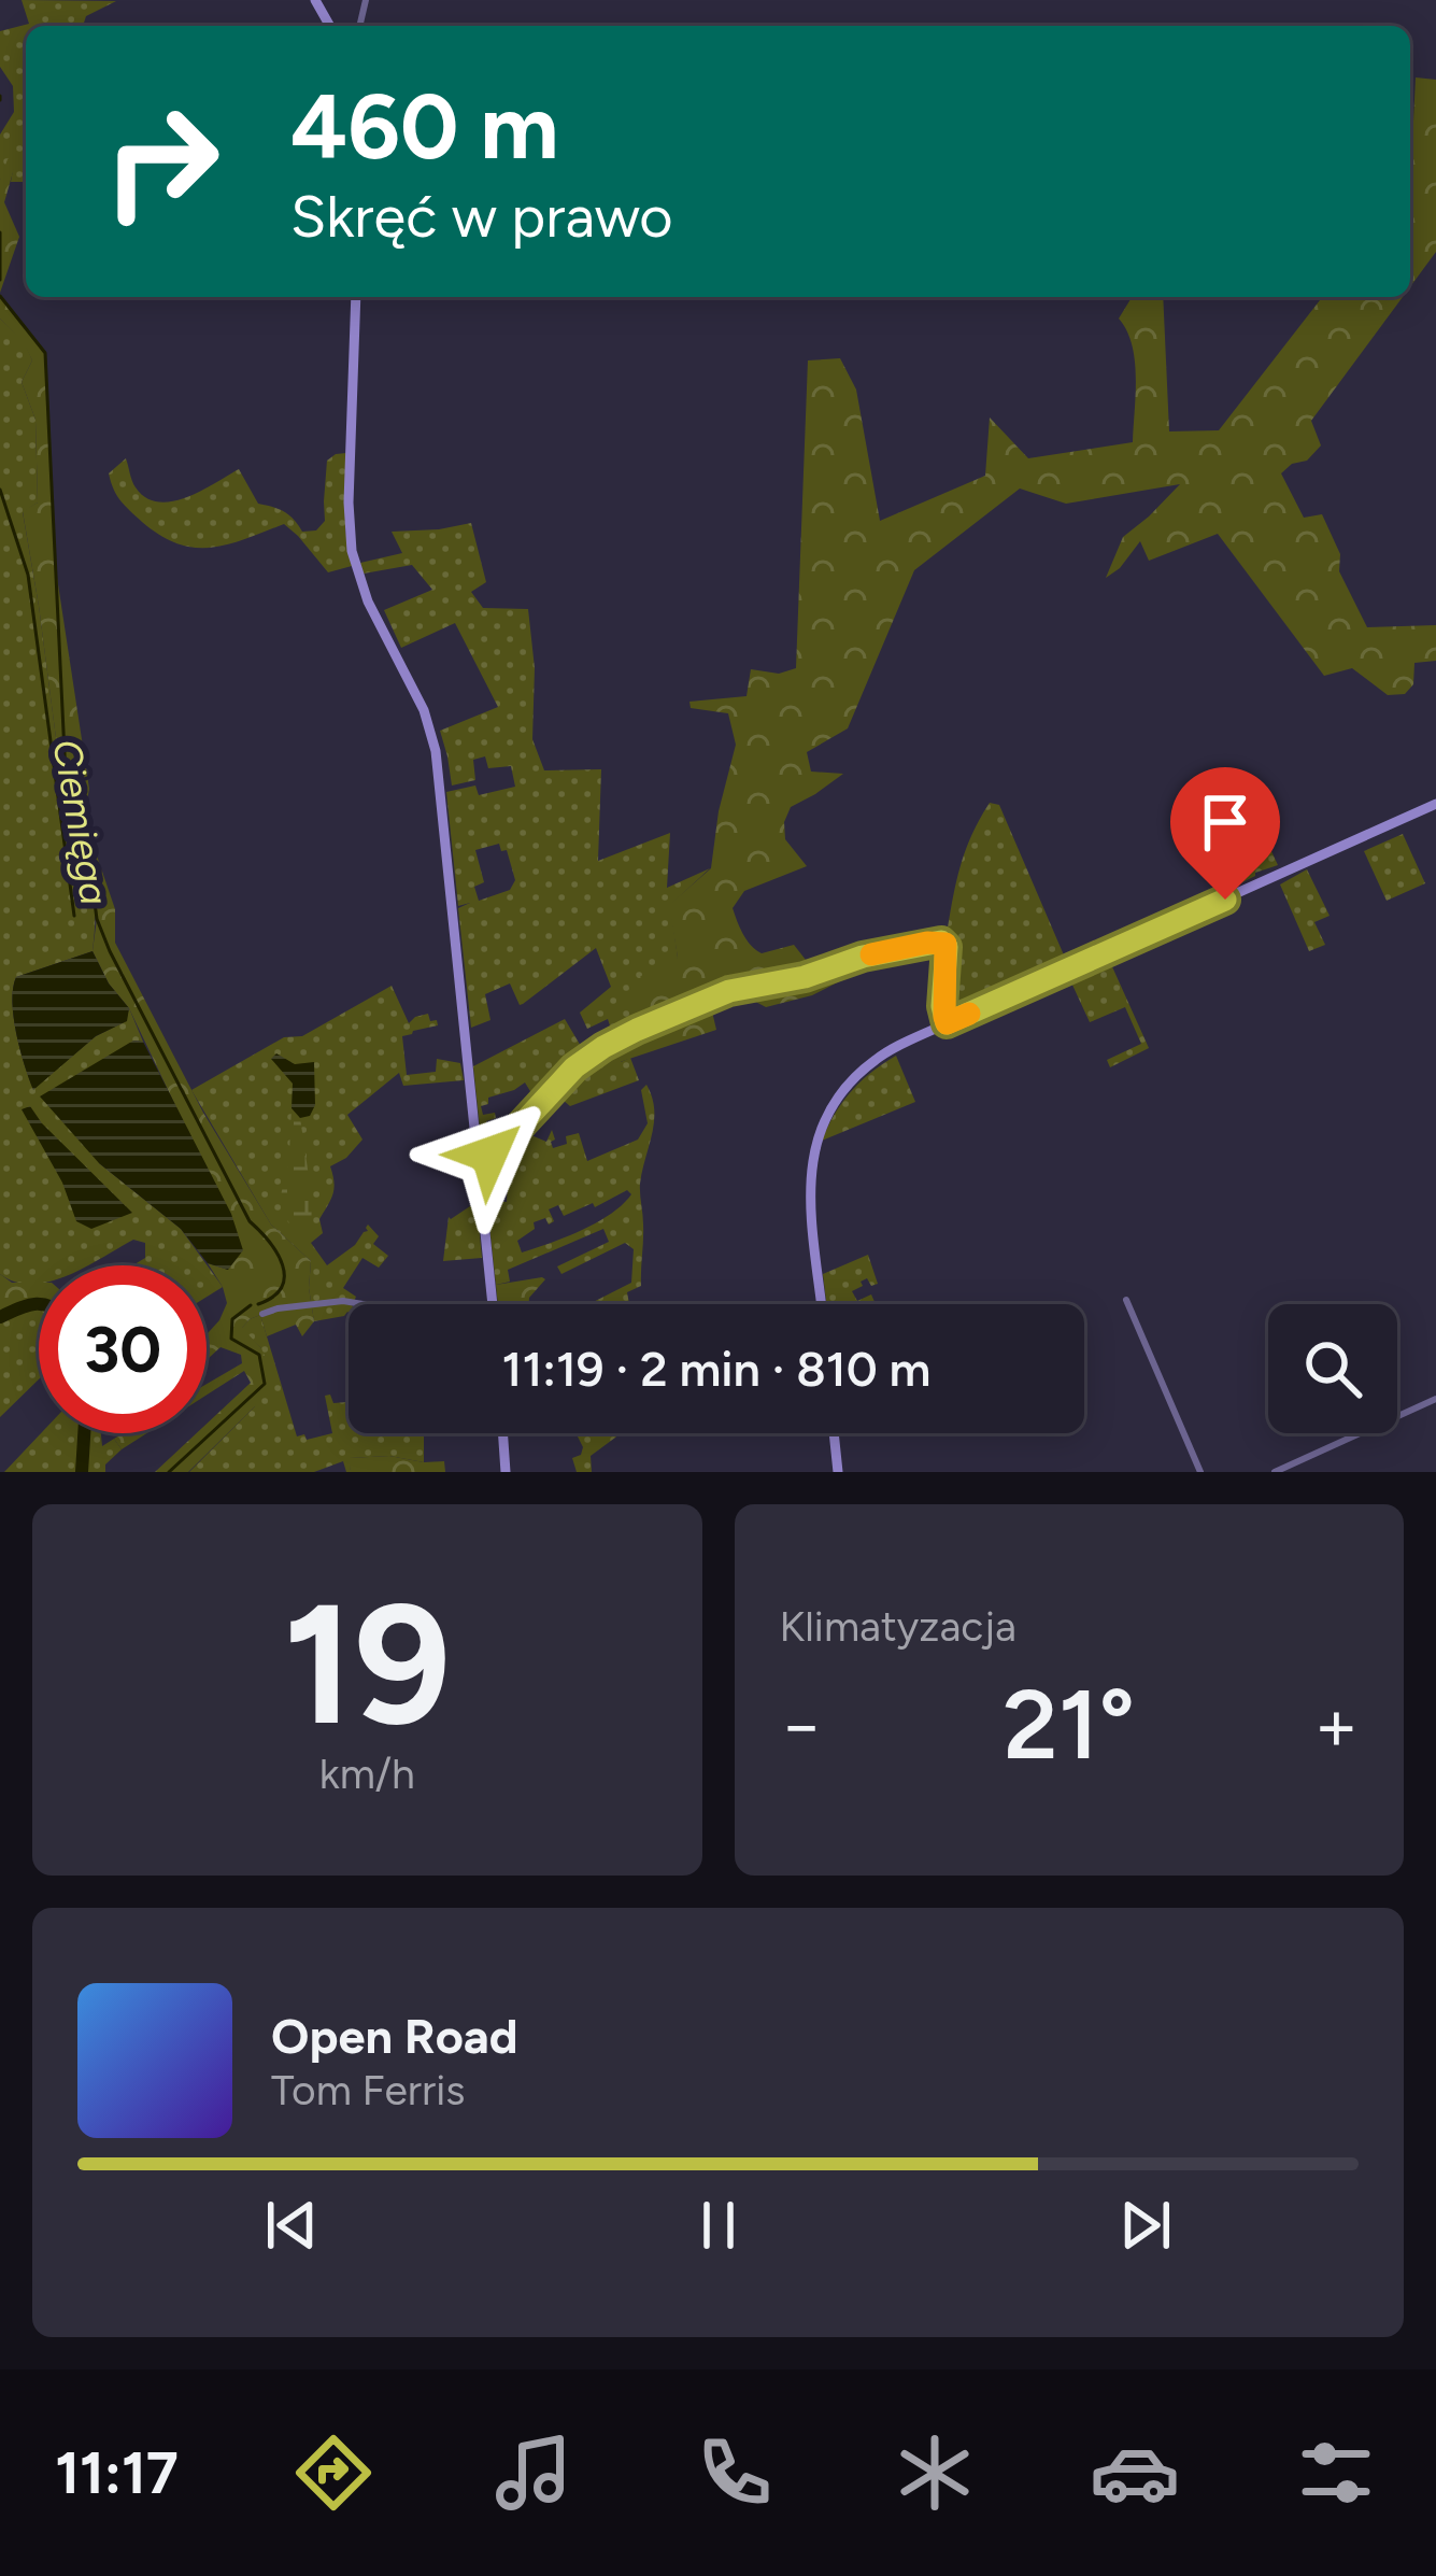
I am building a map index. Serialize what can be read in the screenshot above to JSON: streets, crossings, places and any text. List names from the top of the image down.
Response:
{
  "water": ["Ciemięga"],
  "page": {
    "turn": ["460 m", "Skręć w prawo"],
    "limit": "30",
    "trip": "11:19 · 2 min · 810 m",
    "tile": [
      ["19", "km/h"],
      "Klimatyzacja"
    ],
    "heat": ["−", "21°", "+"],
    "song": ["Open Road", "Tom Ferris"],
    "tabs": "11:17"
  }
}
